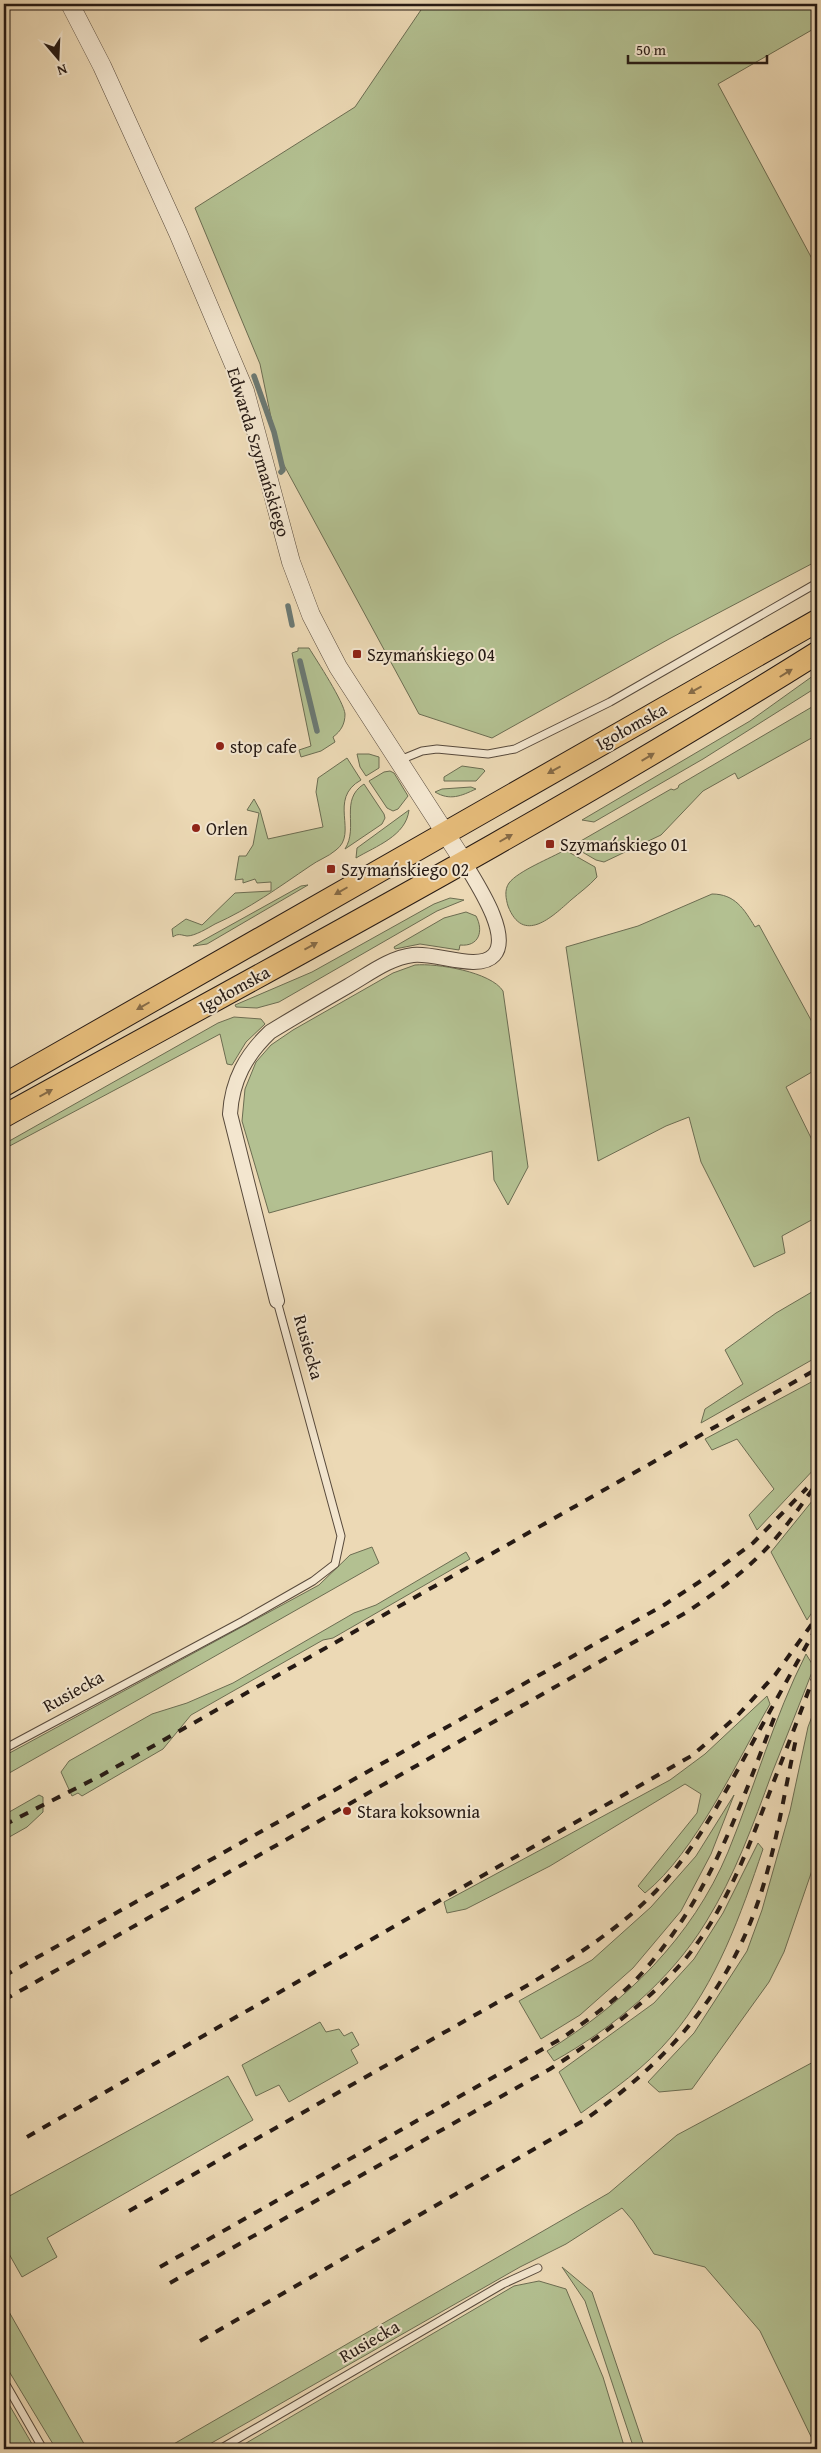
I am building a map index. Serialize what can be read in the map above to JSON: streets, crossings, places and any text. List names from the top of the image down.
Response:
{
  "streets": {
    "main road": ["Igołomska"],
    "street": ["Edwarda Szymańskiego", "Rusiecka"]
  },
  "crossings": [
    ["Edwarda Szymańskiego", "Igołomska"],
    ["Igołomska", "Rusiecka"]
  ],
  "places": {
    "transit": ["Szymańskiego 04", "Szymańskiego 01", "Szymańskiego 02"],
    "other": ["stop cafe", "Orlen", "Stara koksownia"]
  },
  "scale_bar": "50 m",
  "north": "bottom"
}
